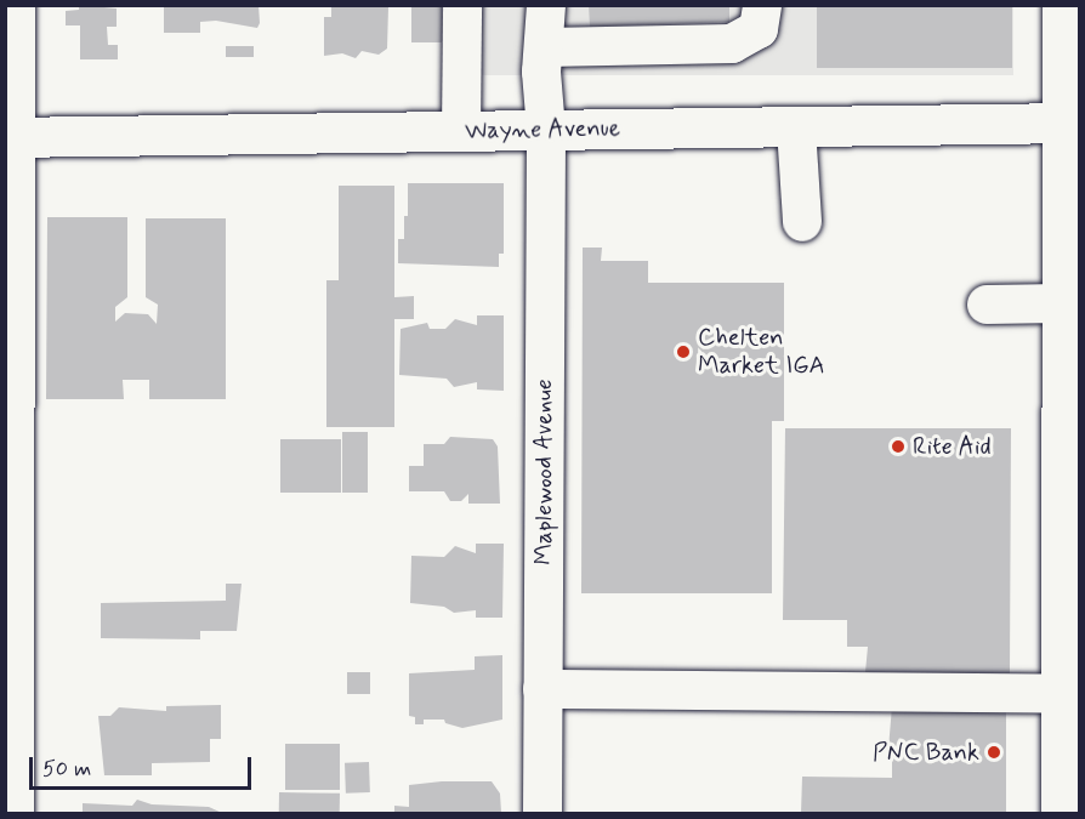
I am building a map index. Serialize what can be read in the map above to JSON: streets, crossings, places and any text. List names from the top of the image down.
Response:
{
  "streets": {
    "main road": ["Wayne Avenue"],
    "street": ["Maplewood Avenue"]
  },
  "crossings": [
    ["Wayne Avenue", "Maplewood Avenue"]
  ],
  "places": ["Chelten Market IGA", "Rite Aid", "PNC Bank"],
  "scale_bar": "50 m"
}
